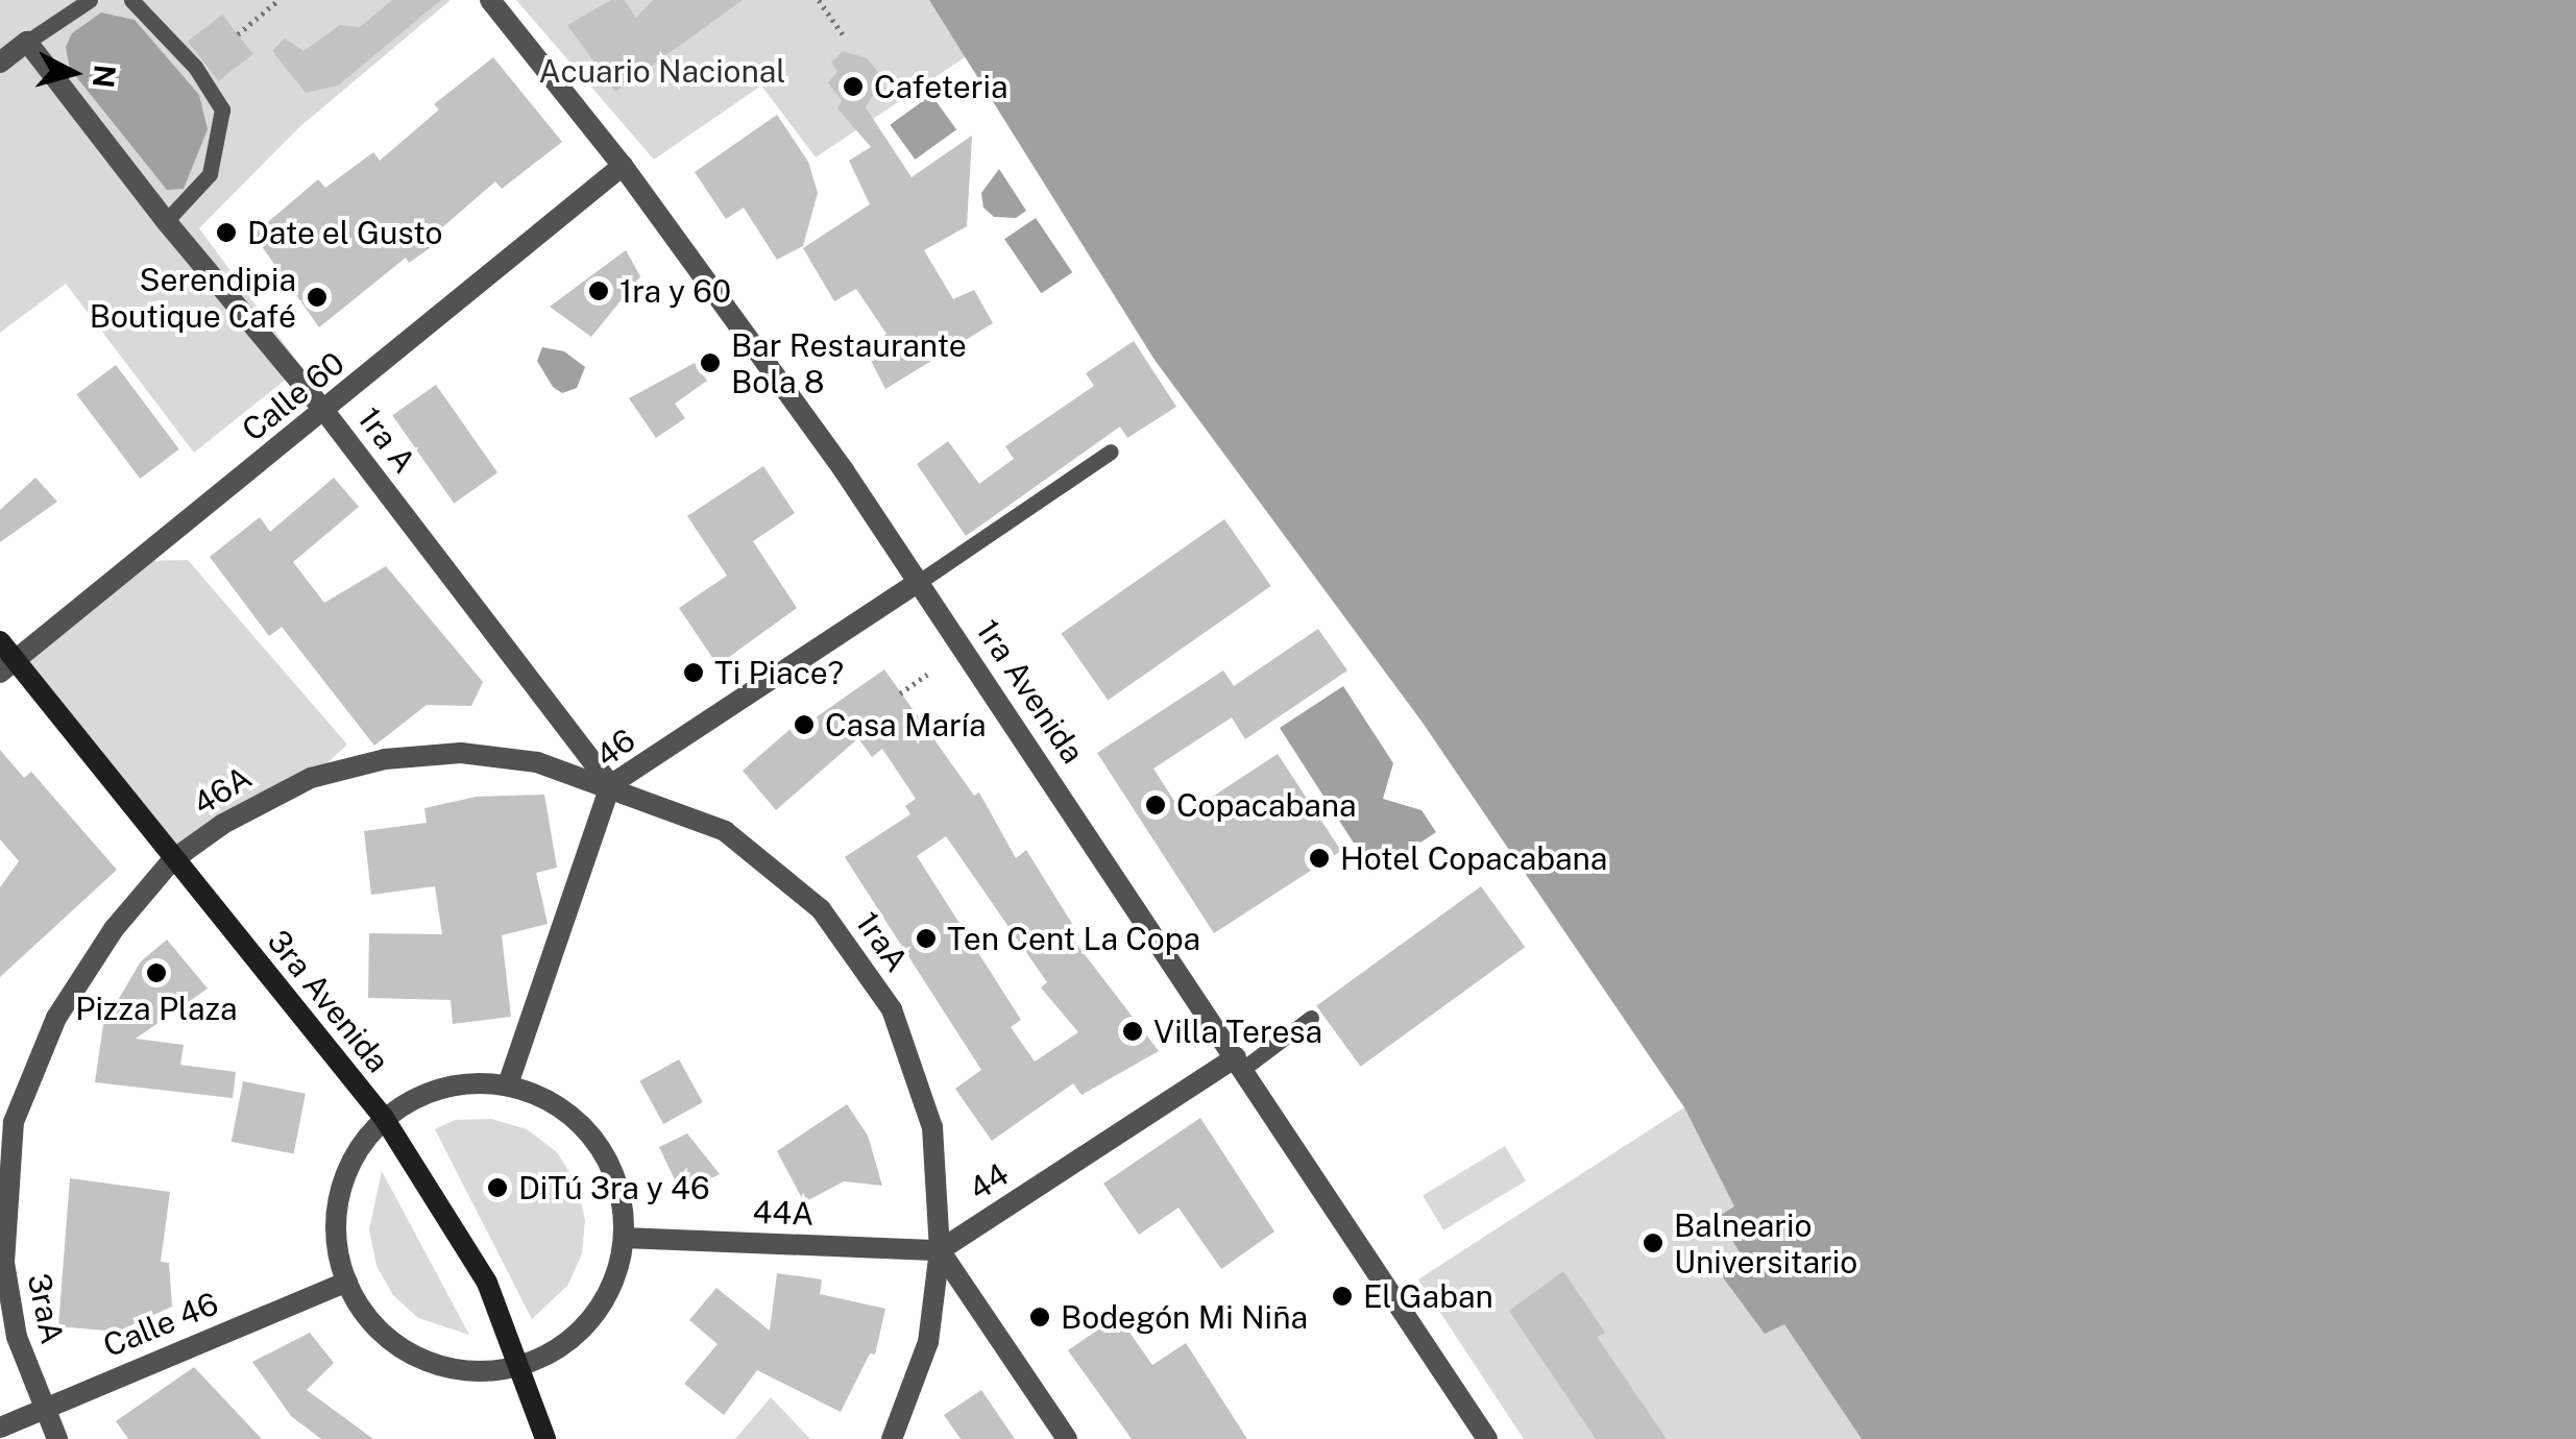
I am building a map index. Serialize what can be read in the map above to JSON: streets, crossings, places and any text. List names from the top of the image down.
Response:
{
  "streets": {
    "main road": ["3ra Avenida"],
    "street": [
      "Calle 60",
      "1ra A",
      "1ra Avenida",
      "46",
      "46A",
      "1raA",
      "44",
      "44A",
      "3raA",
      "Calle 46"
    ]
  },
  "crossings": [
    ["Calle 60", "1ra A"],
    ["Calle 60", "1ra Avenida"],
    ["Calle 60", "3ra Avenida"],
    ["1ra A", "46"],
    ["1ra A", "46A"],
    ["1ra A", "1raA"],
    ["1ra Avenida", "46"],
    ["1ra Avenida", "44"],
    ["46", "46A"],
    ["46", "1raA"],
    ["46A", "1raA"],
    ["46A", "3ra Avenida"],
    ["46A", "3raA"],
    ["1raA", "44"],
    ["1raA", "44A"],
    ["44", "44A"],
    ["3raA", "Calle 46"]
  ],
  "parks": ["Acuario Nacional"],
  "places": [
    "Cafeteria",
    "Date el Gusto",
    "1ra y 60",
    "Serendipia Boutique Café",
    "Bar Restaurante Bola 8",
    "Ti Piace?",
    "Casa María",
    "Copacabana",
    "Hotel Copacabana",
    "Ten Cent La Copa",
    "Pizza Plaza",
    "Villa Teresa",
    "DiTú 3ra y 46",
    "Balneario Universitario",
    "El Gaban",
    "Bodegón Mi Niña"
  ],
  "north": "right"
}
